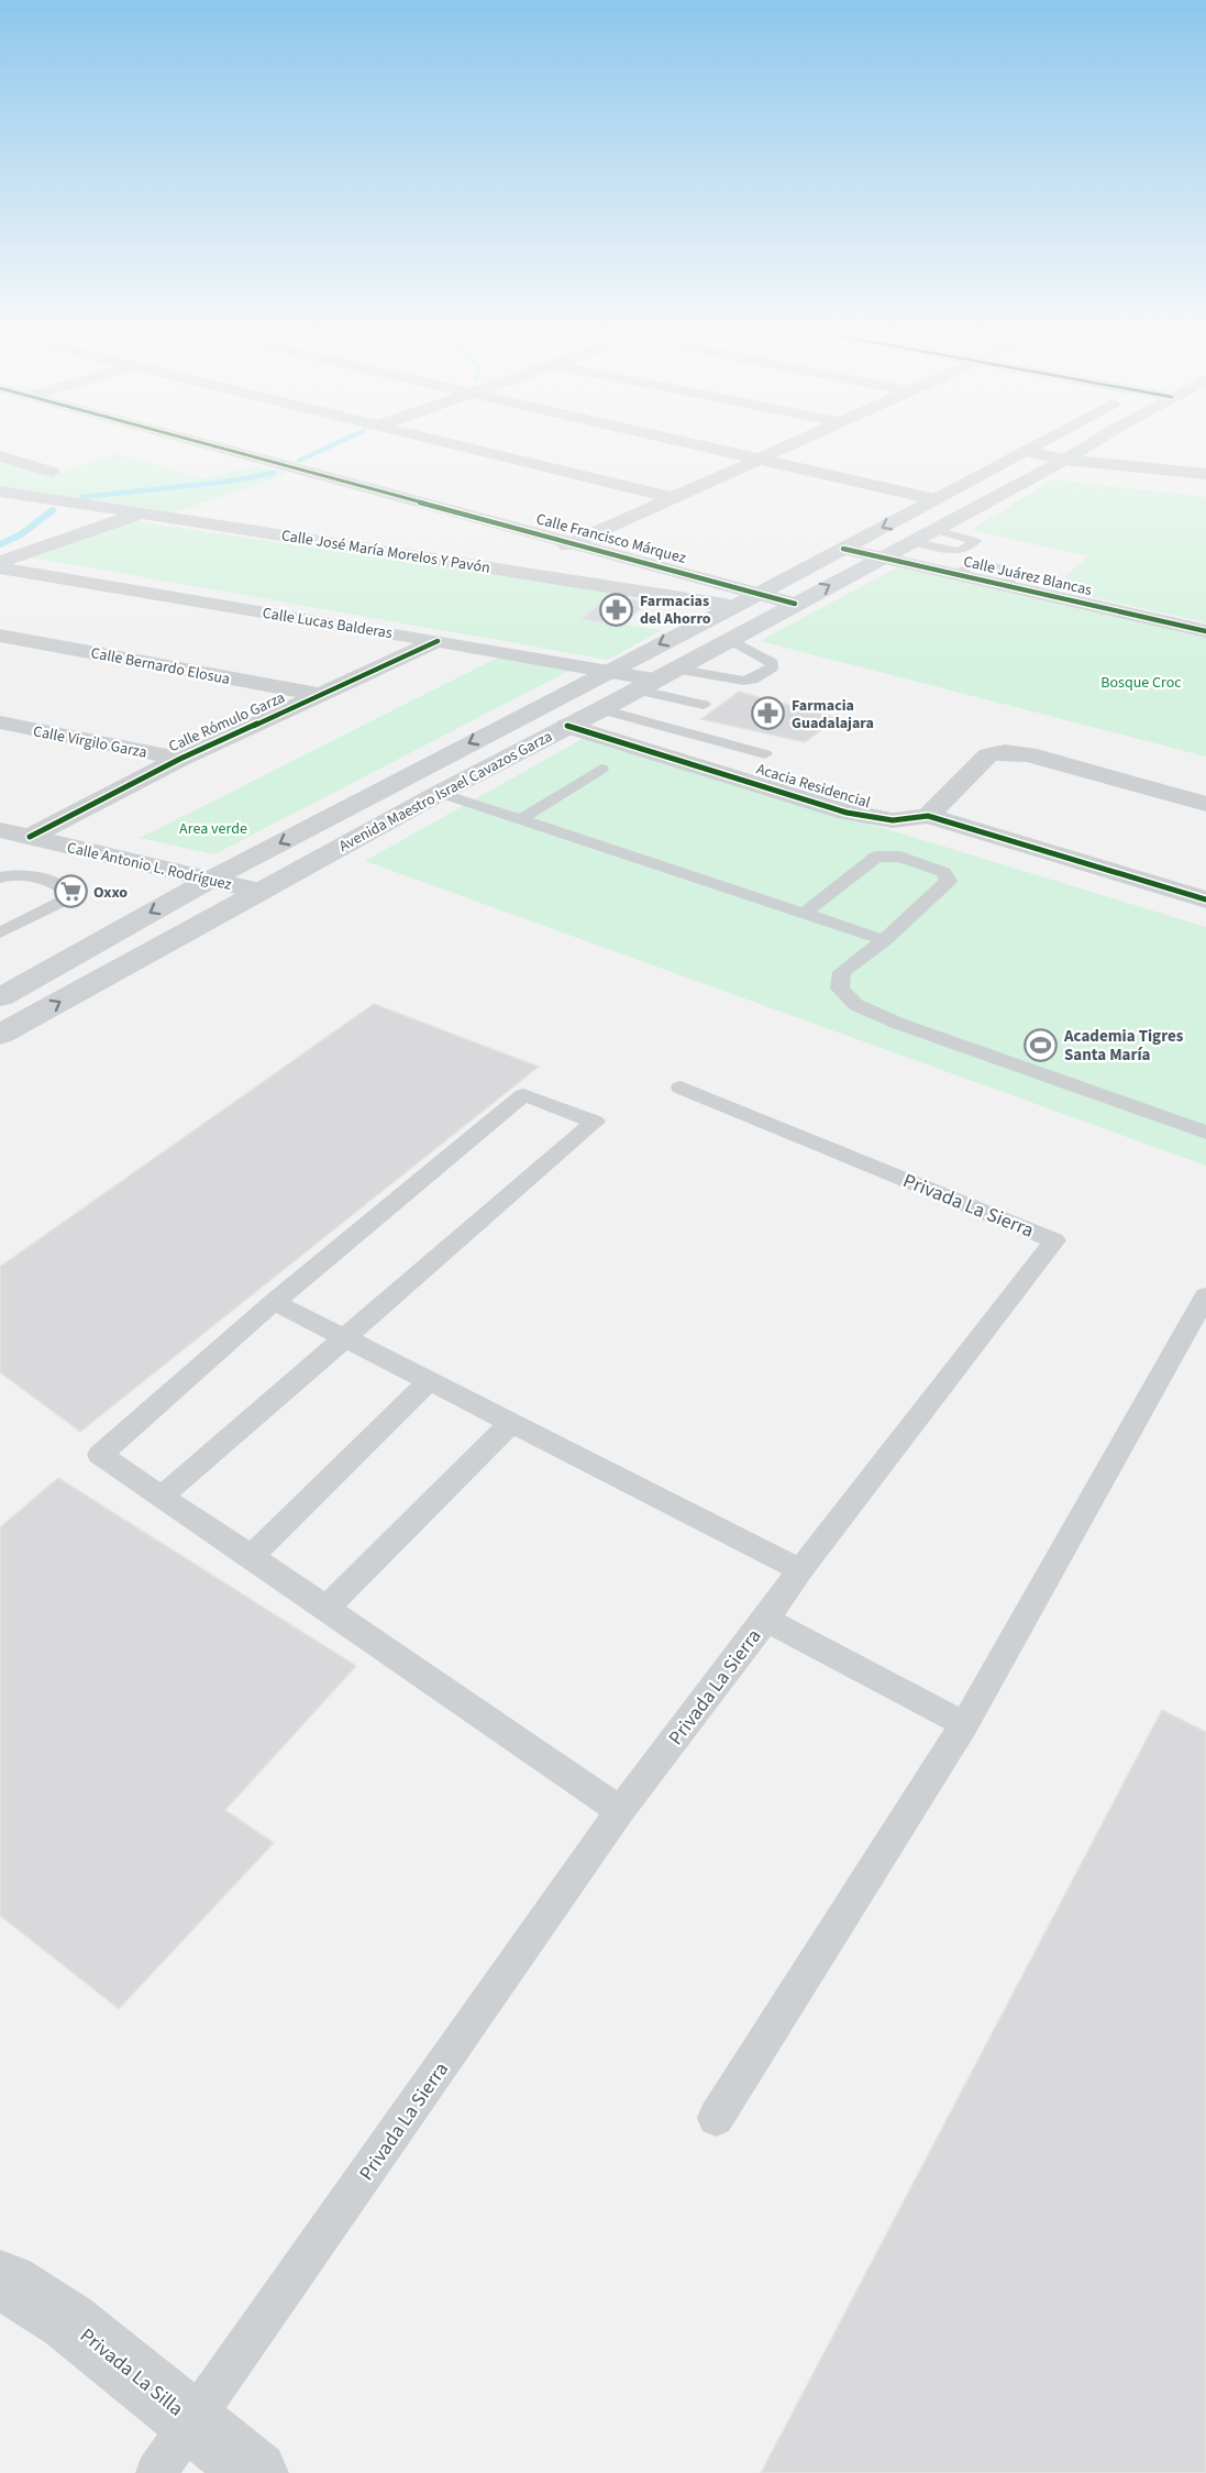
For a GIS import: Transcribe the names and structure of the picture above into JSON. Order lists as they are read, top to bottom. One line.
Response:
{"streets":{"main road":["Avenida Maestro Israel Cavazos Garza"],"street":["Calle Francisco Márquez","Calle José María Morelos Y Pavón","Calle Juárez Blancas","Calle Lucas Balderas","Calle Bernardo Elosua","Calle Rómulo Garza","Calle Virgilo Garza","Acacia Residencial","Calle Antonio L. Rodríguez","Privada La Silla"],"lane":["Privada La Sierra"]},"crossings":[["Calle Francisco Márquez","Avenida Maestro Israel Cavazos Garza"],["Calle José María Morelos Y Pavón","Avenida Maestro Israel Cavazos Garza"],["Calle Juárez Blancas","Avenida Maestro Israel Cavazos Garza"],["Calle Lucas Balderas","Calle Rómulo Garza"],["Calle Lucas Balderas","Avenida Maestro Israel Cavazos Garza"],["Calle Bernardo Elosua","Calle Rómulo Garza"],["Calle Rómulo Garza","Calle Virgilo Garza"],["Calle Rómulo Garza","Calle Antonio L. Rodríguez"],["Acacia Residencial","Avenida Maestro Israel Cavazos Garza"],["Avenida Maestro Israel Cavazos Garza","Calle Antonio L. Rodríguez"],["Privada La Sierra","Privada La Silla"]],"parks":["Bosque Croc","Area verde"],"places":{"pharmacy":["Farmacias del Ahorro","Farmacia Guadalajara"],"supermarket":["Oxxo"],"sports":["Academia Tigres Santa María"]}}
